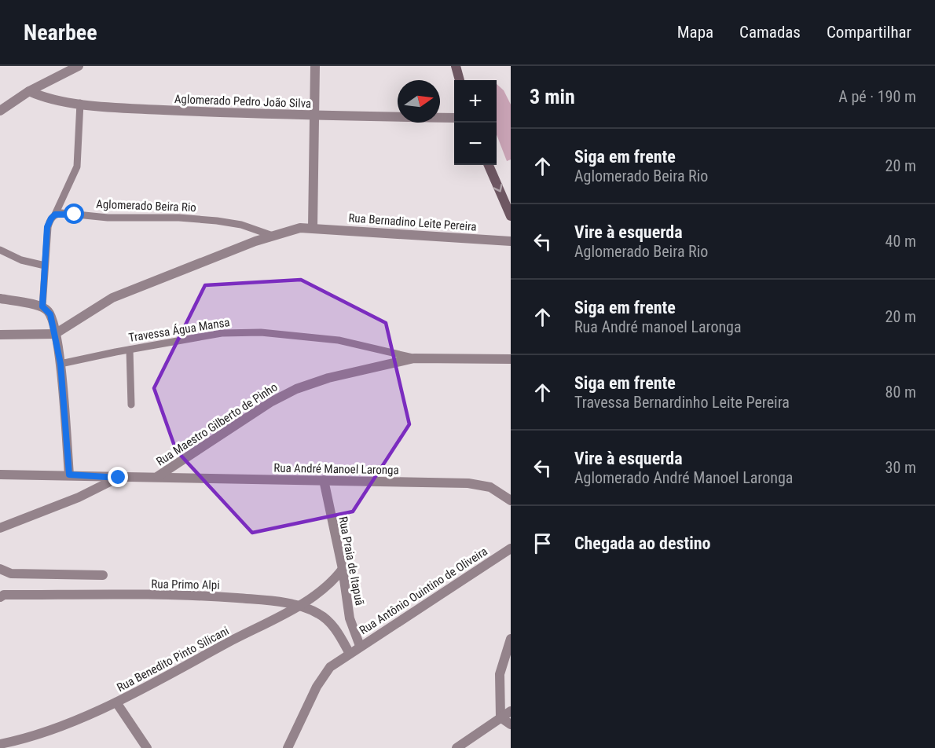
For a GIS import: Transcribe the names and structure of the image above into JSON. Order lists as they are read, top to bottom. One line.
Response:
{"streets":{"street":["Aglomerado Pedro João Silva","Rua Bernadino Leite Pereira","Rua Maestro Gilberto de Pinho","Rua André Manoel Laronga","Rua Praia de Itapuã","Rua Primo Alpi","Rua Antônio Ouintino de Oliveira","Rua Benedito Pinto Silicani"],"lane":["Aglomerado Beira Rio","Travessa Água Mansa"]},"crossings":[["Travessa Água Mansa","Rua Maestro Gilberto de Pinho"],["Rua Maestro Gilberto de Pinho","Rua André Manoel Laronga"],["Rua André Manoel Laronga","Rua Praia de Itapuã"],["Rua Praia de Itapuã","Rua Antônio Ouintino de Oliveira"],["Rua Praia de Itapuã","Rua Benedito Pinto Silicani"],["Rua Primo Alpi","Rua Antônio Ouintino de Oliveira"],["Rua Primo Alpi","Rua Benedito Pinto Silicani"]],"north":"right","page":{"header":"Nearbee","nav":["Mapa","Camadas","Compartilhar"],"heading":["3 min","A pé · 190 m"],"map_buttons":["+","−"],"list":[["Siga em frente","Aglomerado Beira Rio","20 m"],["Vire à esquerda","Aglomerado Beira Rio","40 m"],["Siga em frente","Rua André manoel Laronga","20 m"],["Siga em frente","Travessa Bernardinho Leite Pereira","80 m"],["Vire à esquerda","Aglomerado André Manoel Laronga","30 m"],"Chegada ao destino"]}}
